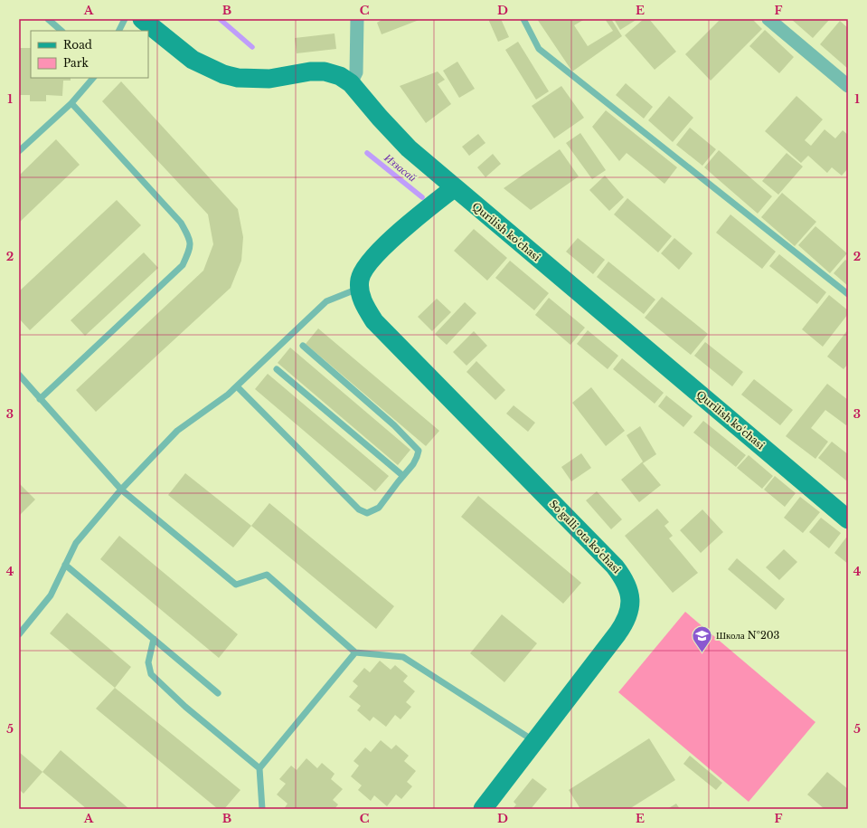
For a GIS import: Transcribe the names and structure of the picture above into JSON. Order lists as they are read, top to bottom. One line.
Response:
{"streets":{"street":["Qurilish ko'chasi","So'galli ota ko'chasi"]},"water":["Иззасай"],"places":{"school or university":["Школа №203"]},"legend":["Road","Park"],"grid":{"columns":["A","B","C","D","E","F"],"rows":["1","2","3","4","5"]}}
